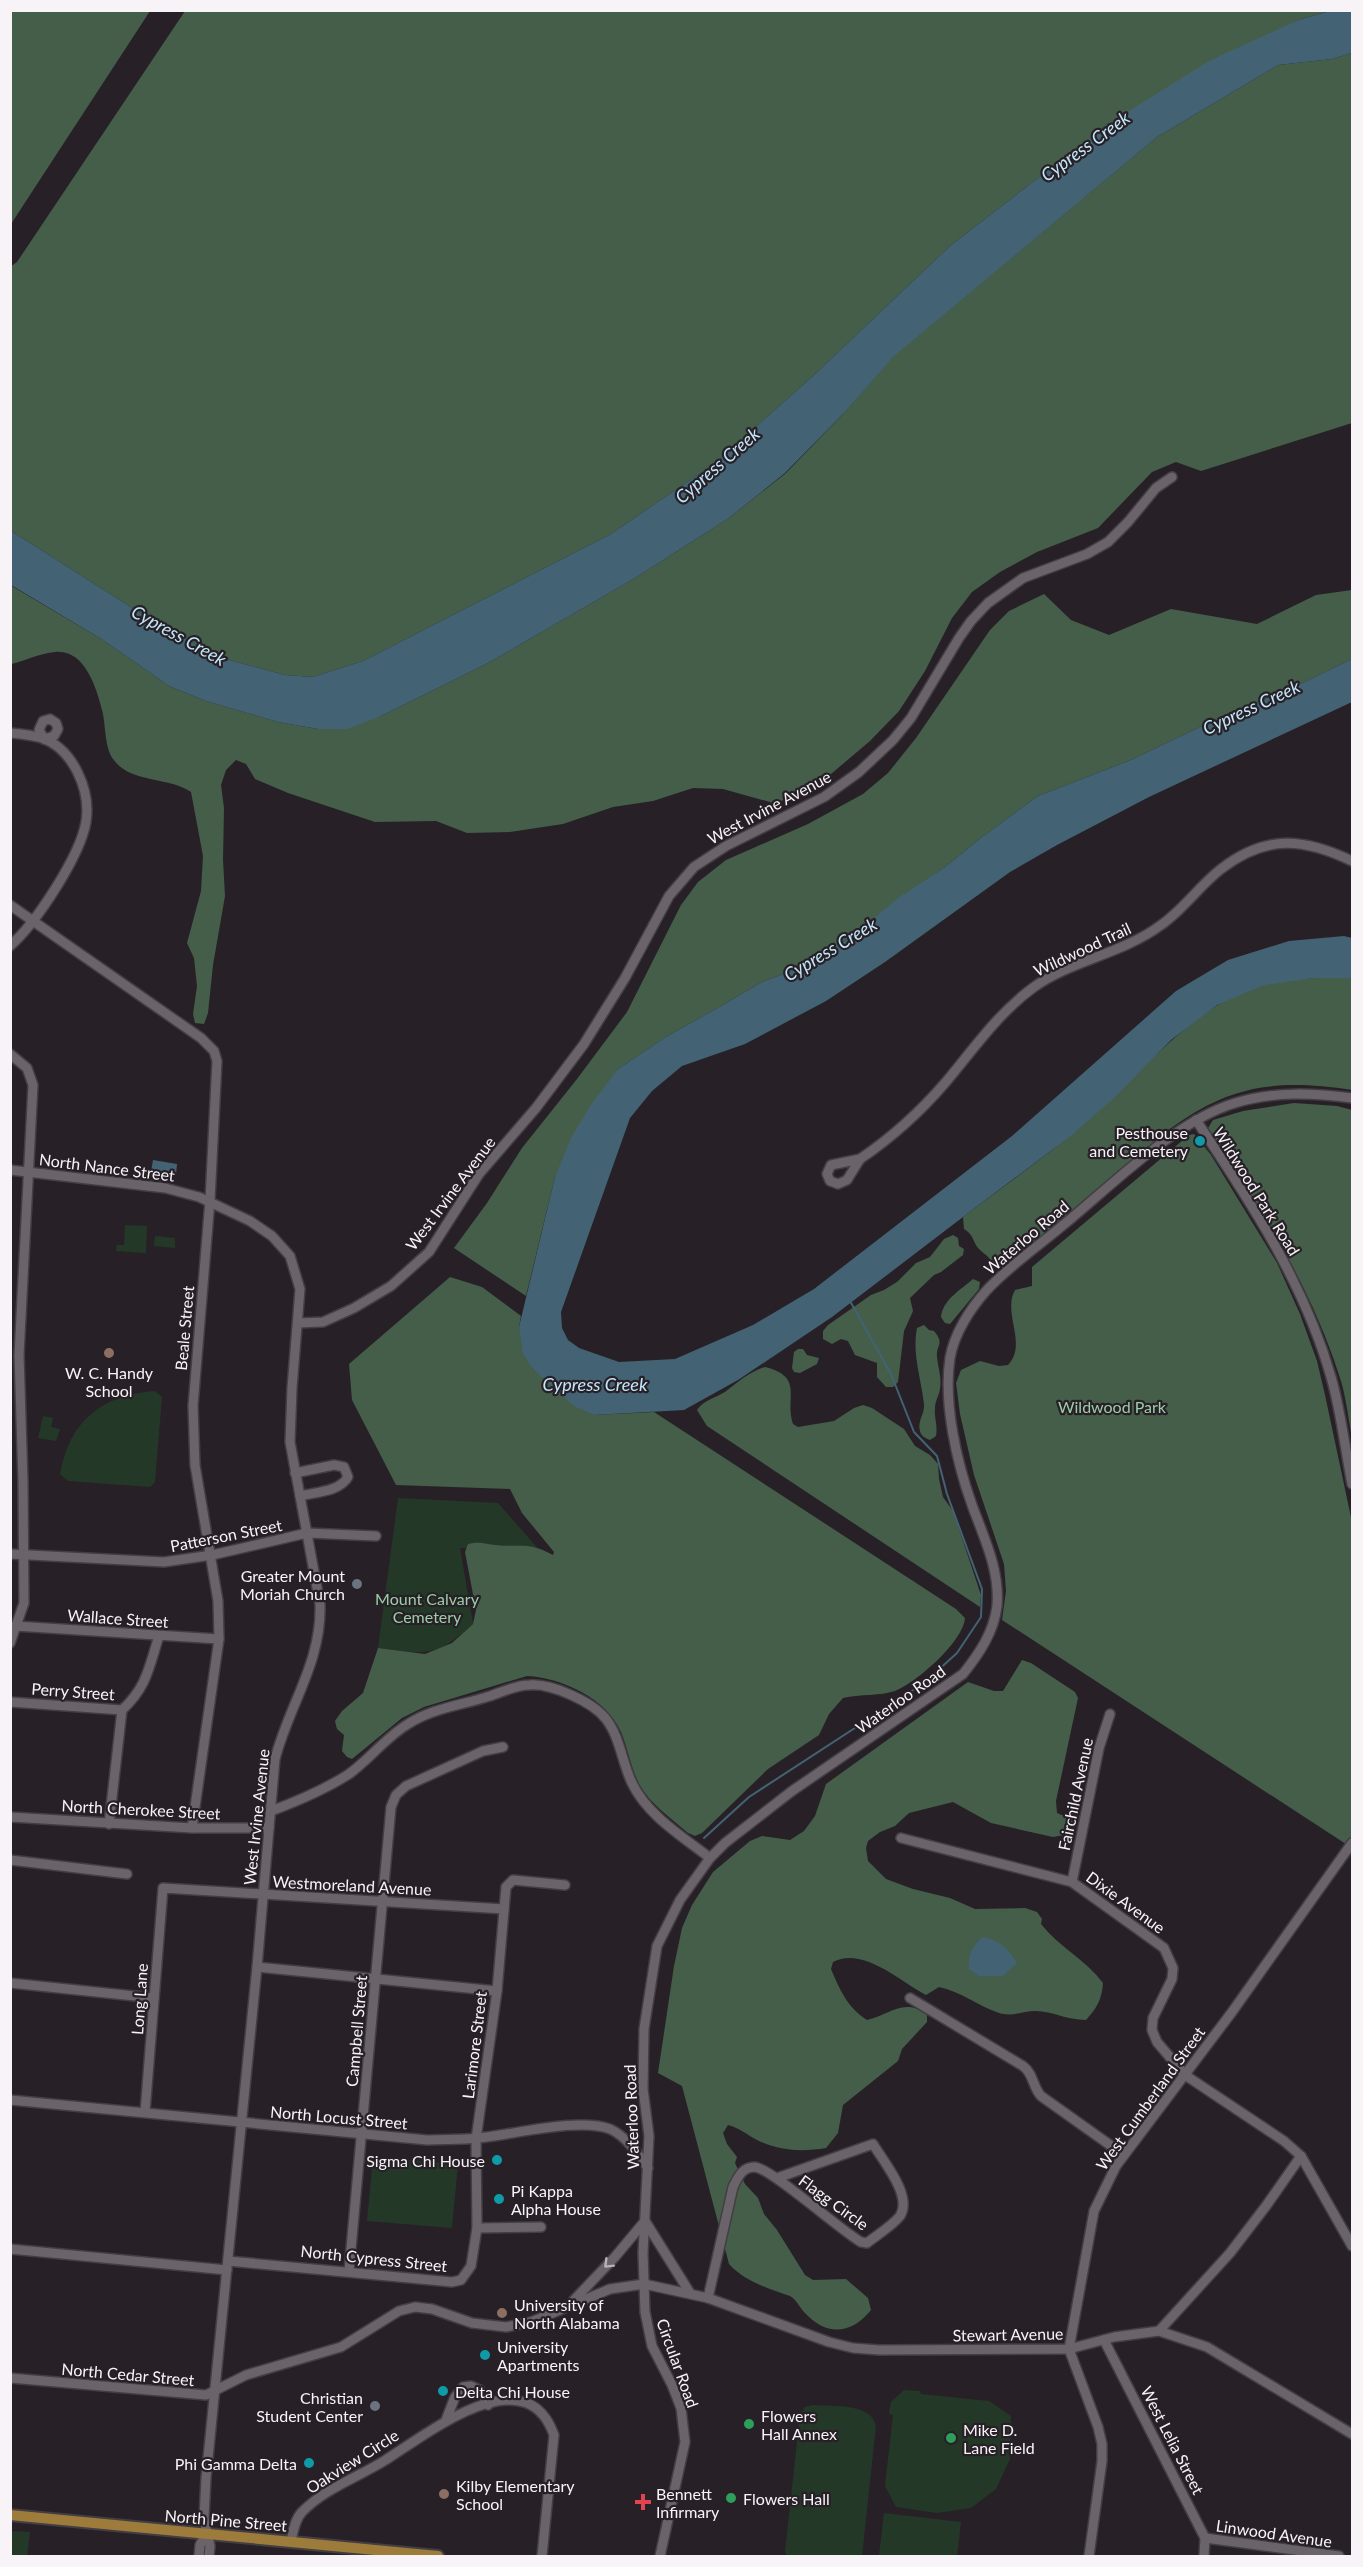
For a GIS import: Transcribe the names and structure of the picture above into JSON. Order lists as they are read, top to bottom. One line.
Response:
{"streets":{"main road":["North Pine Street"],"street":["West Irvine Avenue","Wildwood Trail","North Nance Street","Wildwood Park Road","Waterloo Road","Beale Street","Patterson Street","Wallace Street","Perry Street","Fairchild Avenue","North Cherokee Street","Westmoreland Avenue","Dixie Avenue","Long Lane","Campbell Street","Larimore Street","West Cumberland Street","North Locust Street","Flagg Circle","North Cypress Street","Stewart Avenue","Circular Road","North Cedar Street","West Lelia Street","Oakview Circle","Linwood Avenue"]},"crossings":[["West Irvine Avenue","North Nance Street"],["West Irvine Avenue","Patterson Street"],["West Irvine Avenue","North Cherokee Street"],["West Irvine Avenue","Westmoreland Avenue"],["West Irvine Avenue","North Locust Street"],["West Irvine Avenue","North Cypress Street"],["West Irvine Avenue","North Cedar Street"],["West Irvine Avenue","North Pine Street"],["North Nance Street","Beale Street"],["Wildwood Park Road","Waterloo Road"],["Waterloo Road","North Locust Street"],["Waterloo Road","Stewart Avenue"],["Waterloo Road","Circular Road"],["Waterloo Road","North Cedar Street"],["Beale Street","Patterson Street"],["Beale Street","Wallace Street"],["Beale Street","North Cherokee Street"],["Wallace Street","Perry Street"],["Fairchild Avenue","Dixie Avenue"],["Westmoreland Avenue","Long Lane"],["Westmoreland Avenue","Campbell Street"],["Westmoreland Avenue","Larimore Street"],["Dixie Avenue","West Cumberland Street"],["Long Lane","North Locust Street"],["Campbell Street","North Locust Street"],["Campbell Street","North Cypress Street"],["Larimore Street","North Locust Street"],["Larimore Street","North Cypress Street"],["West Cumberland Street","Stewart Avenue"],["Flagg Circle","Stewart Avenue"],["Stewart Avenue","Circular Road"],["Stewart Avenue","North Cedar Street"],["Stewart Avenue","West Lelia Street"],["Circular Road","North Cedar Street"],["West Lelia Street","Linwood Avenue"],["Oakview Circle","North Pine Street"]],"water":["Cypress Creek"],"parks":["Wildwood Park","Mount Calvary Cemetery"],"places":{"other":["Pesthouse and Cemetery","W. C. Handy School","Greater Mount Moriah Church","Sigma Chi House","Pi Kappa Alpha House","University of North Alabama","University Apartments","Delta Chi House","Christian Student Center","Flowers Hall Annex","Mike D. Lane Field","Phi Gamma Delta","Kilby Elementary School","Flowers Hall"],"health":["Bennett Infirmary"]}}
